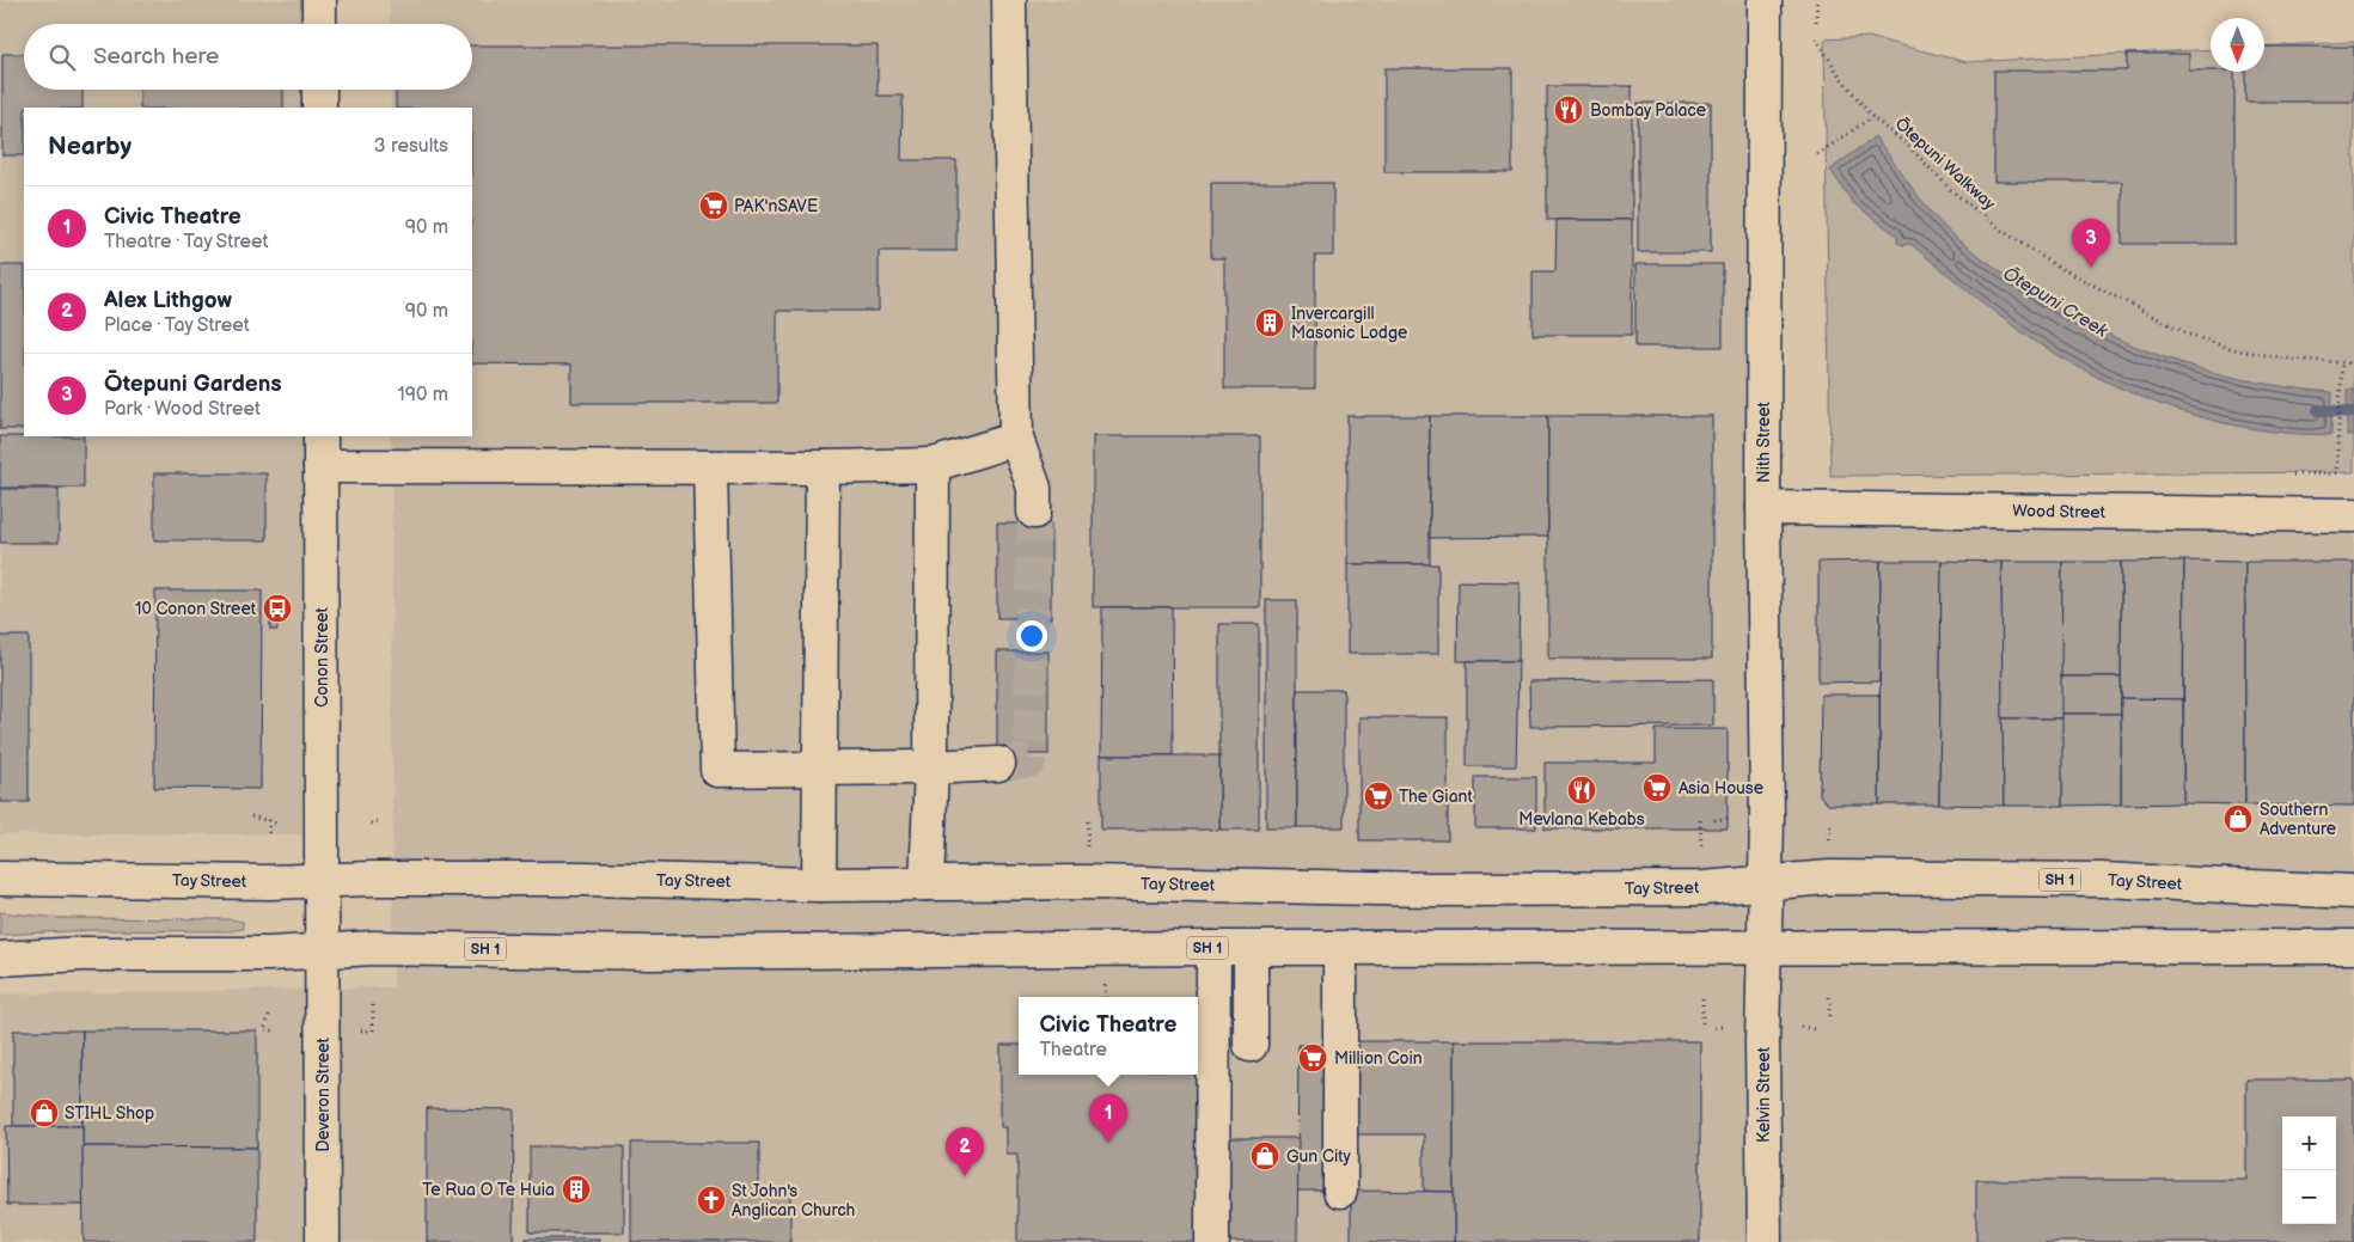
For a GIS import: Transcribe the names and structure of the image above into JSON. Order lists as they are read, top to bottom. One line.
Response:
{"streets":{"main road":["Nith Street","Wood Street","Conon Street","SH 1","Tay Street","Deveron Street","Kelvin Street"],"path":["Ōtepuni Walkway"]},"crossings":[["Nith Street","Wood Street"],["Nith Street","Tay Street"],["Nith Street","Kelvin Street"],["Conon Street","SH 1"],["Conon Street","Tay Street"],["Conon Street","Deveron Street"],["SH 1","Deveron Street"],["SH 1","Kelvin Street"],["Tay Street","Kelvin Street"]],"water":["Ōtepuni Creek"],"places":{"restaurant":["Bombay Palace","Mevlana Kebabs"],"supermarket":["PAK'nSAVE","Asia House","The Giant","Million Coin"],"building":["Invercargill Masonic Lodge","Te Rua O Te Huia"],"bus stop":["10 Conon Street"],"shop":["Southern Adventure","STIHL Shop","Gun City"],"church":["St John's Anglican Church"]},"north":"bottom","page":{"search":"Search here","heading":["Nearby","3 results"],"list":[{"mark":"1","name":"Civic Theatre","note":"Theatre · Tay Street","value":"90 m"},{"mark":"2","name":"Alex Lithgow","note":"Place · Tay Street","value":"90 m"},{"mark":"3","name":"Ōtepuni Gardens","note":"Park · Wood Street","value":"190 m"}],"pins":["3","1","2"],"popup":["Civic Theatre","Theatre"],"map_buttons":["+","−"]}}
